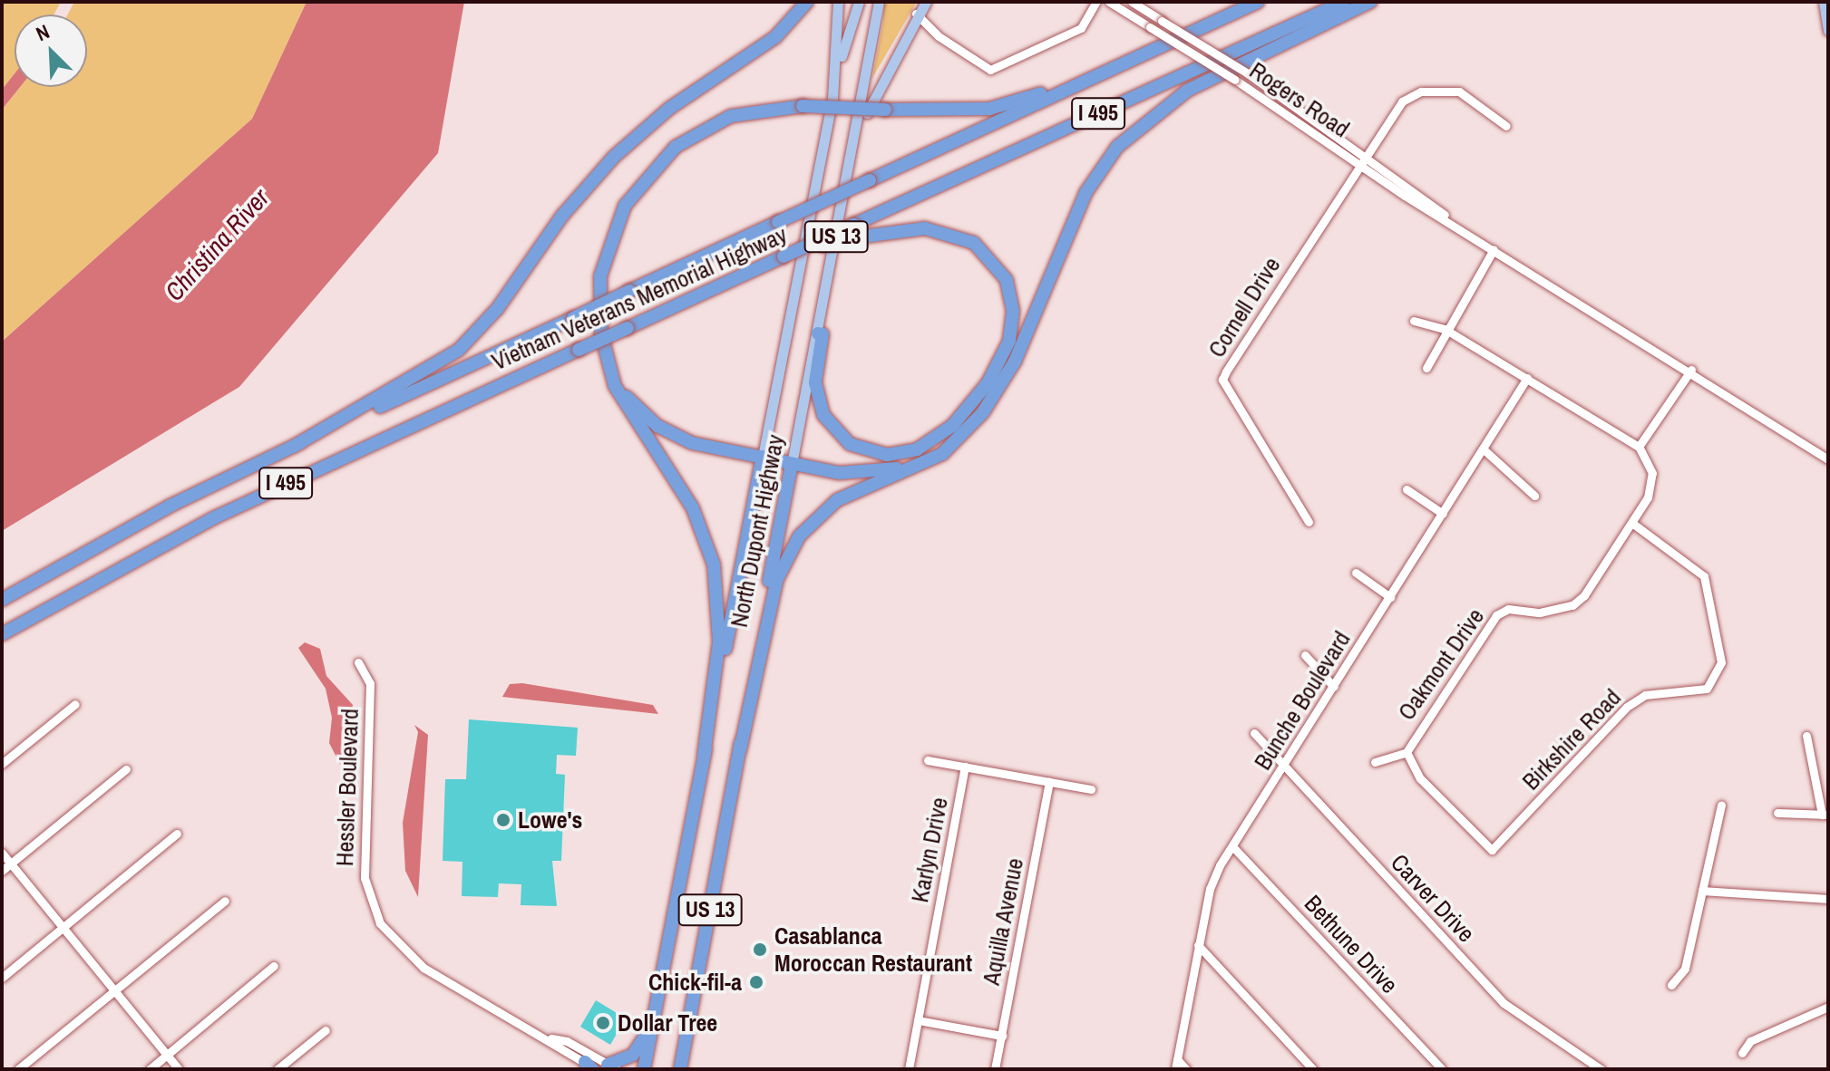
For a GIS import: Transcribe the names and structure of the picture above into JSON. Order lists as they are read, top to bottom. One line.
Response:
{"streets":{"highway":["I 495","US 13","Vietnam Veterans Memorial Highway","North Dupont Highway"],"street":["Rogers Road","Cornell Drive","Oakmont Drive","Bunche Boulevard","Birkshire Road","Hessler Boulevard","Karlyn Drive","Carver Drive","Aquilla Avenue","Bethune Drive"]},"crossings":[["Rogers Road","Cornell Drive"],["US 13","North Dupont Highway"],["Oakmont Drive","Birkshire Road"],["Bunche Boulevard","Carver Drive"],["Bunche Boulevard","Bethune Drive"]],"water":["Christina River"],"places":["Lowe's","Casablanca Moroccan Restaurant","Chick-fil-a","Dollar Tree"],"north":"top left"}
